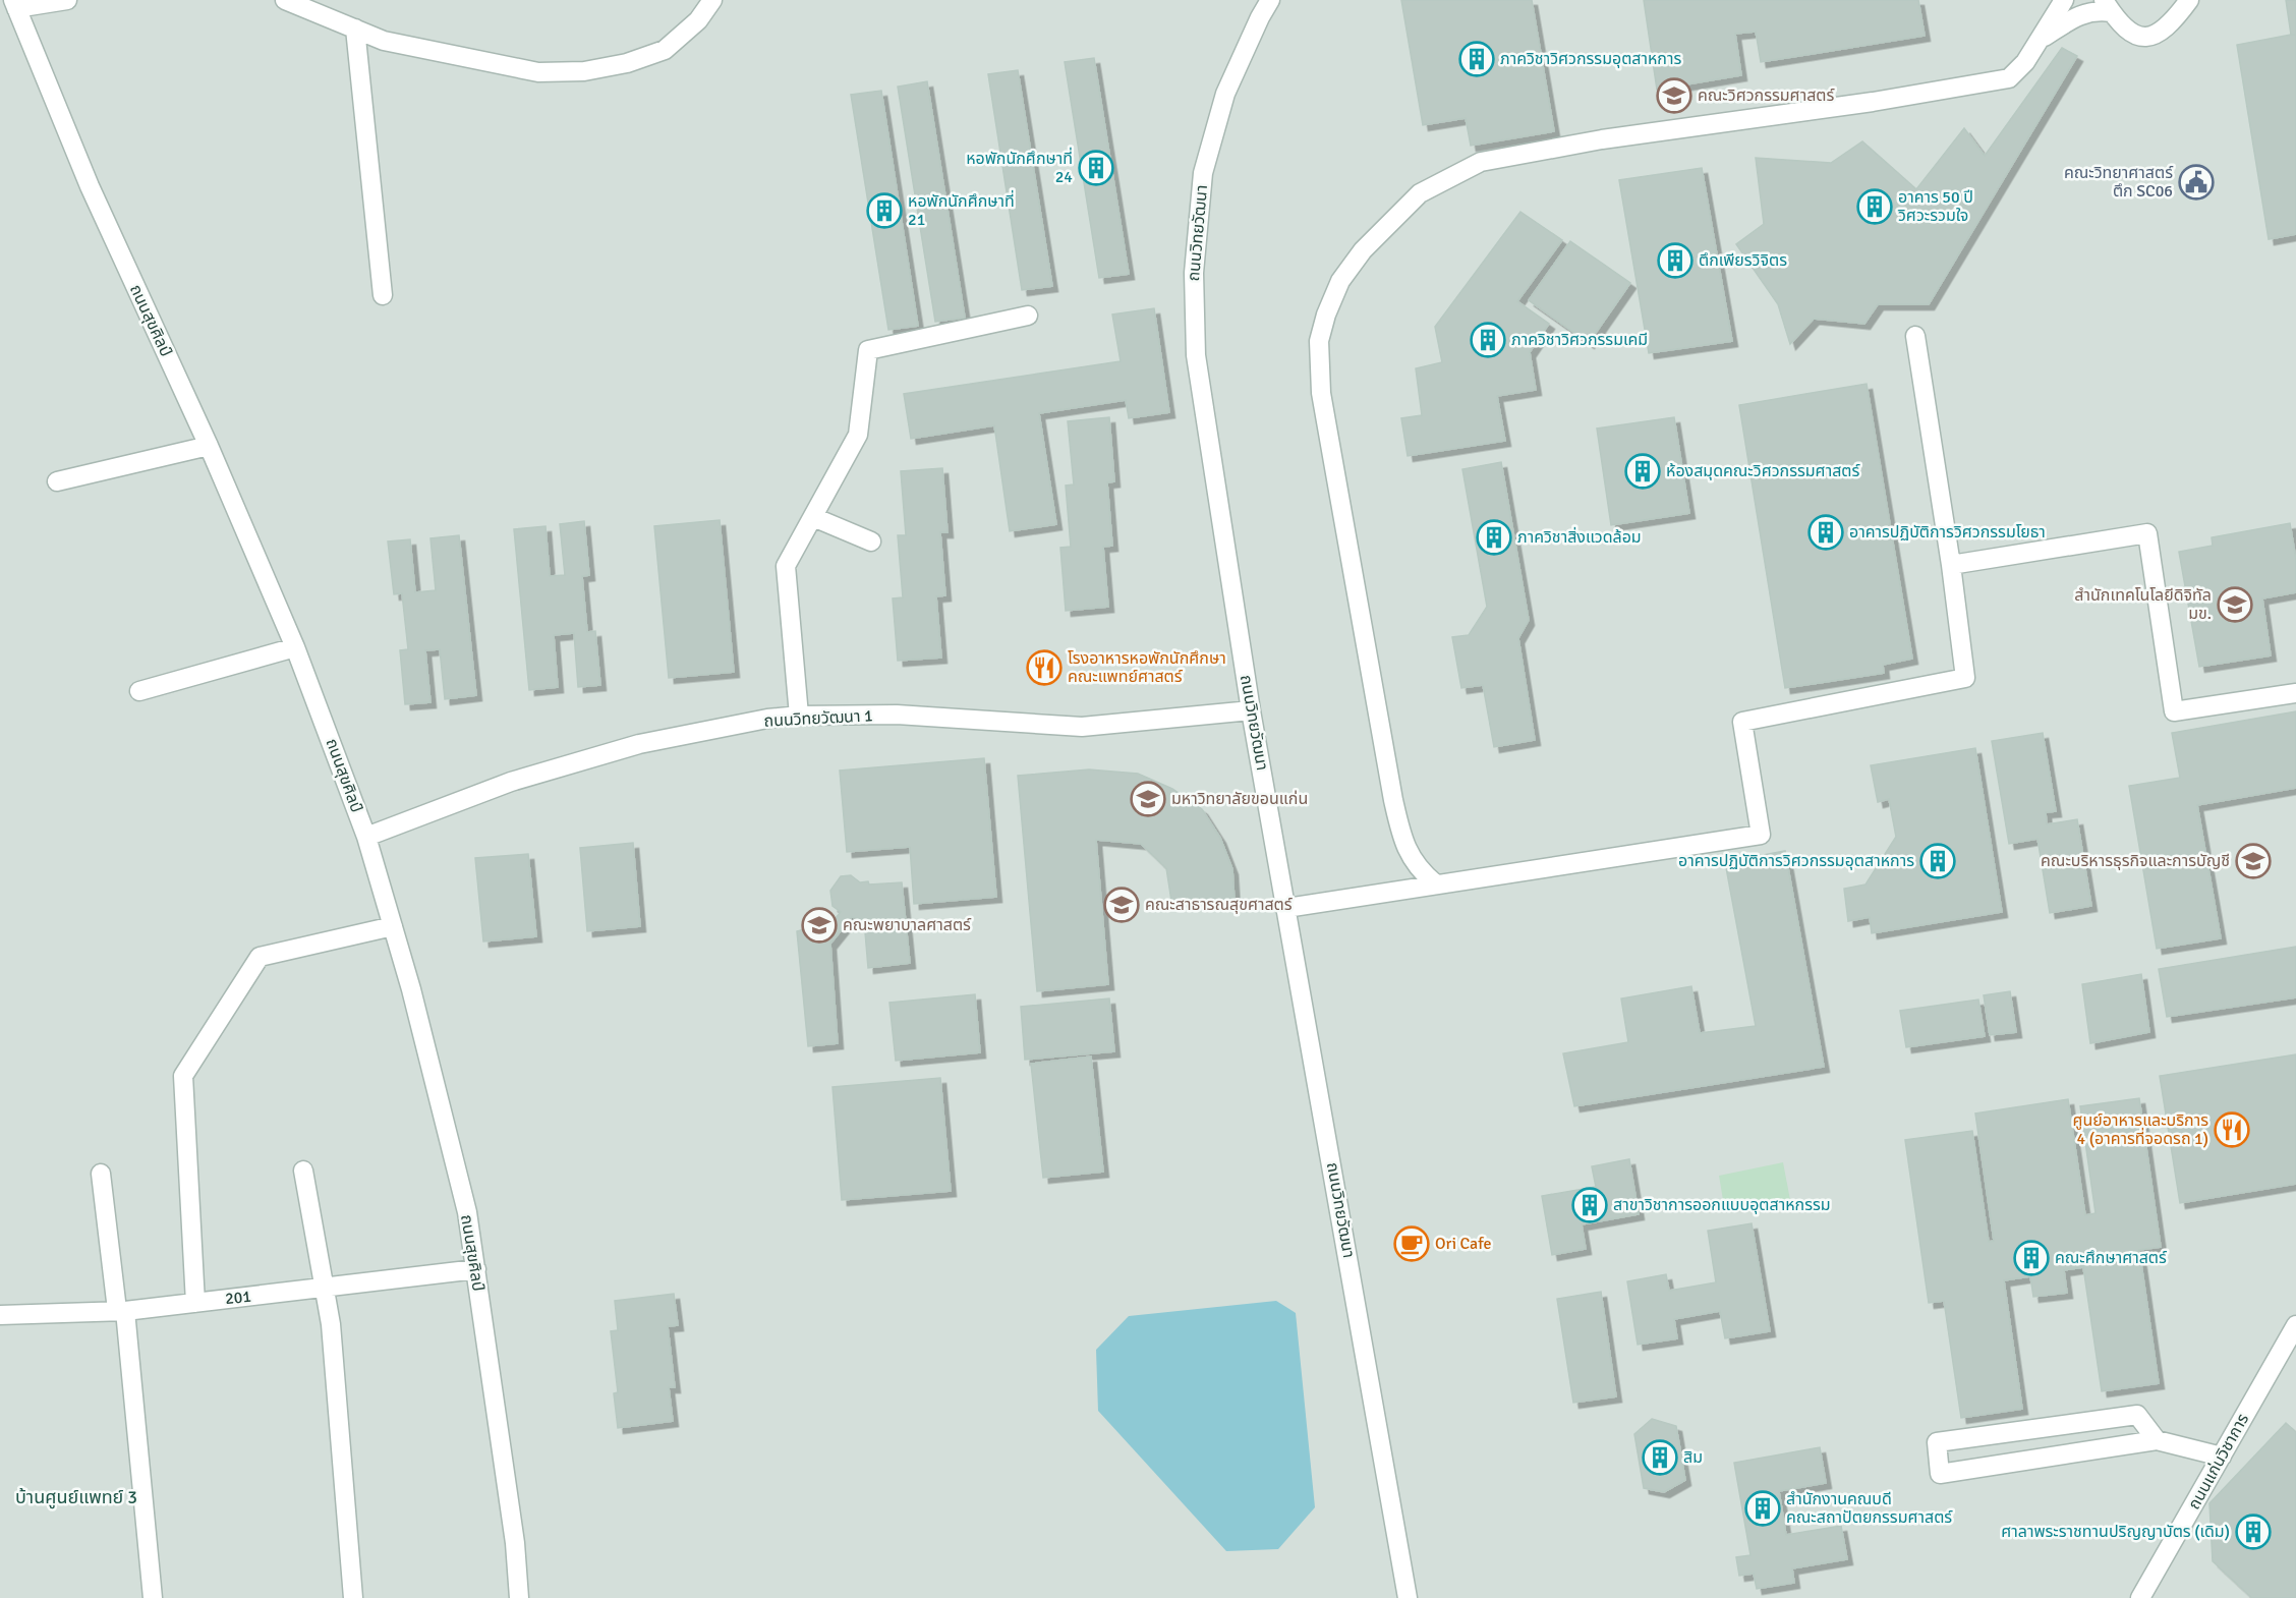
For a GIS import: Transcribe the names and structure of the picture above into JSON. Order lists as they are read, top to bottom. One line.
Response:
{"streets":{"street":["ถนนวิทยวัฒนา","ถนนสุขศิลป์","ถนนวิทยวัฒนา 1","201","ถนนแก่นวิชาการ"]},"crossings":[["ถนนวิทยวัฒนา","ถนนวิทยวัฒนา 1"],["ถนนสุขศิลป์","ถนนวิทยวัฒนา 1"],["ถนนสุขศิลป์","201"]],"districts":["บ้านศูนย์แพทย์ 3"],"places":{"building":["ภาควิชาวิศวกรรมอุตสาหการ","หอพักนักศึกษาที่ 24","อาคาร 50 ปี วิศวะรวมใจ","หอพักนักศึกษาที่ 21","ตึกเพียรวิจิตร","ภาควิชาวิศวกรรมเคมี","ห้องสมุดคณะวิศวกรรมศาสตร์","อาคารปฏิบัติการวิศวกรรมโยธา","ภาควิชาสิ่งแวดล้อม","อาคารปฏิบัติการวิศวกรรมอุตสาหการ","สาขาวิชาการออกแบบอุตสาหกรรม","คณะศึกษาศาสตร์","สิม","สำนักงานคณบดี คณะสถาปัตยกรรมศาสตร์","ศาลาพระราชทานปริญญาบัตร (เดิม)"],"school or university":["คณะวิศวกรรมศาสตร์","สำนักเทคโนโลยีดิจิทัล มข.","มหาวิทยาลัยขอนแก่น","คณะบริหารธุรกิจและการบัญชี","คณะสาธารณสุขศาสตร์","คณะพยาบาลศาสตร์"],"public building":["คณะวิทยาศาสตร์ ตึก SC06"],"restaurant":["โรงอาหารหอพักนักศึกษา คณะแพทย์ศาสตร์","ศูนย์อาหารและบริการ 4 (อาคารที่จอดรถ 1)"],"cafe":["Ori Cafe"]}}
